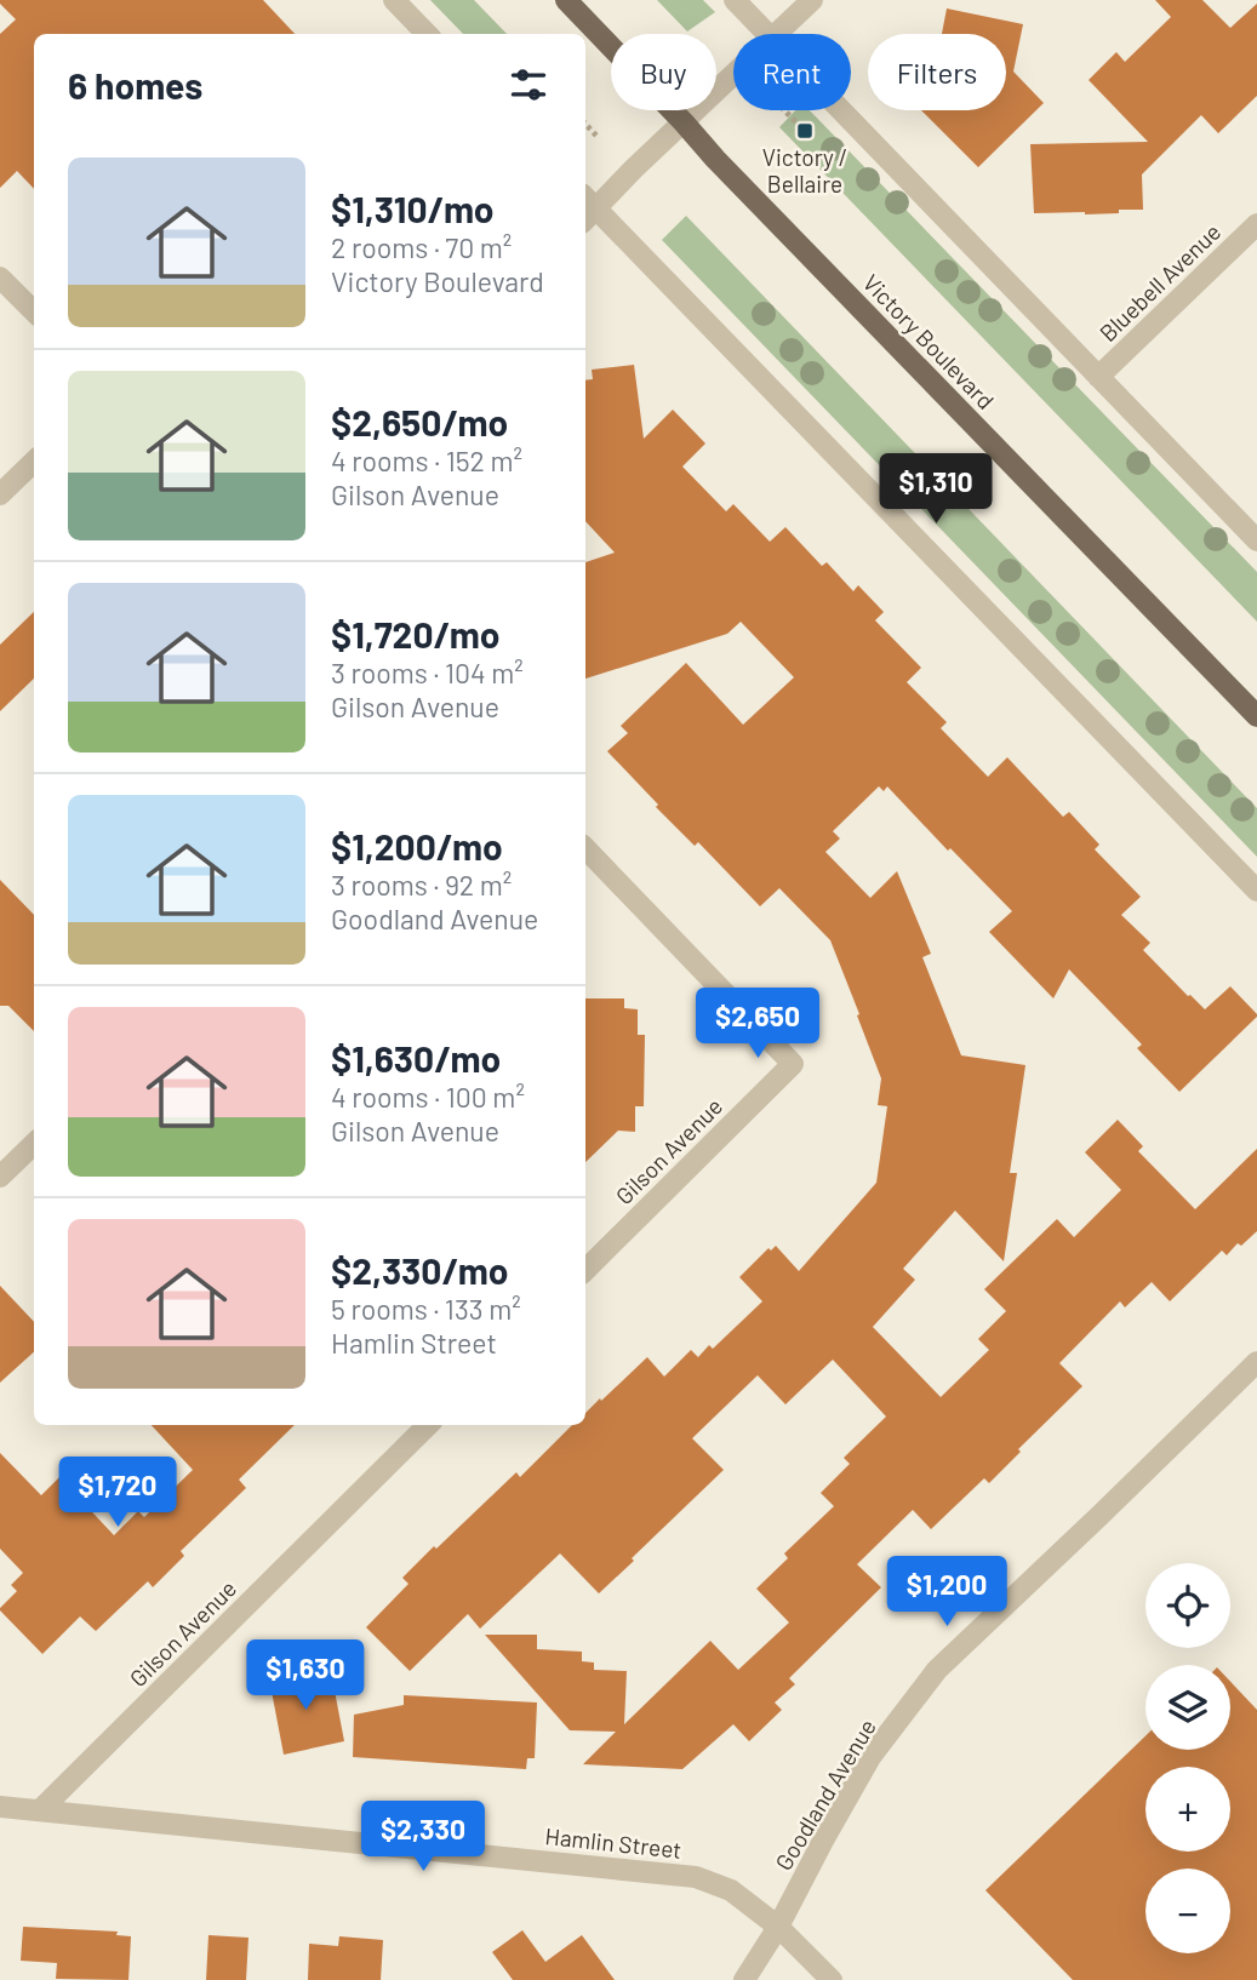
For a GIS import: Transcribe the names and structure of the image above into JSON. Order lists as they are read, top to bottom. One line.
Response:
{"streets":{"main road":["Victory Boulevard"],"street":["Bluebell Avenue","Gilson Avenue","Goodland Avenue","Hamlin Street"]},"crossings":[["Gilson Avenue","Hamlin Street"],["Goodland Avenue","Hamlin Street"]],"places":{"transit":["Victory / Bellaire"]},"page":{"chip":["Buy","Rent","Filters"],"heading":"6 homes","list":[{"name":"$1,310/mo","note":"2 rooms · 70 m² · Victory Boulevard"},{"name":"$2,650/mo","note":"4 rooms · 152 m² · Gilson Avenue"},{"name":"$1,720/mo","note":"3 rooms · 104 m² · Gilson Avenue"},{"name":"$1,200/mo","note":"3 rooms · 92 m² · Goodland Avenue"},{"name":"$1,630/mo","note":"4 rooms · 100 m² · Gilson Avenue"},{"name":"$2,330/mo","note":"5 rooms · 133 m² · Hamlin Street"}],"price":["$1,310","$2,650","$1,720","$1,200","$1,630","$2,330"],"map_buttons":["+","−"]}}
